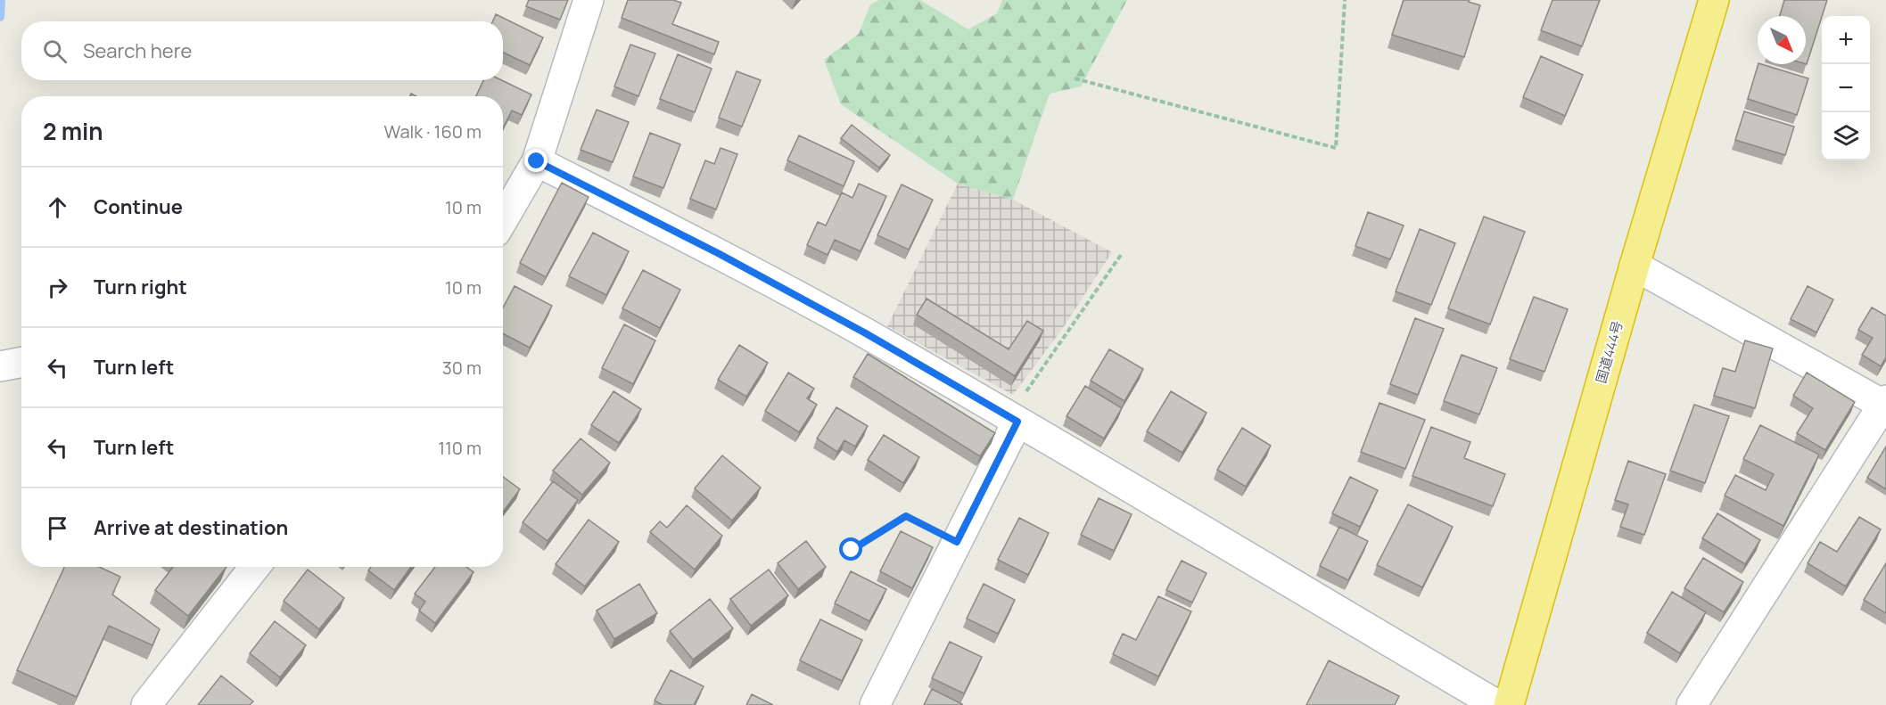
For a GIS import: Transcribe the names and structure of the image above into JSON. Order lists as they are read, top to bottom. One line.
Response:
{"streets":{"highway":["国道444号"]},"north":"bottom right","page":{"map_buttons":["+","−"],"search":"Search here","heading":["2 min","Walk · 160 m"],"list":[["Continue","10 m"],["Turn right","10 m"],["Turn left","30 m"],["Turn left","110 m"],"Arrive at destination"]}}
